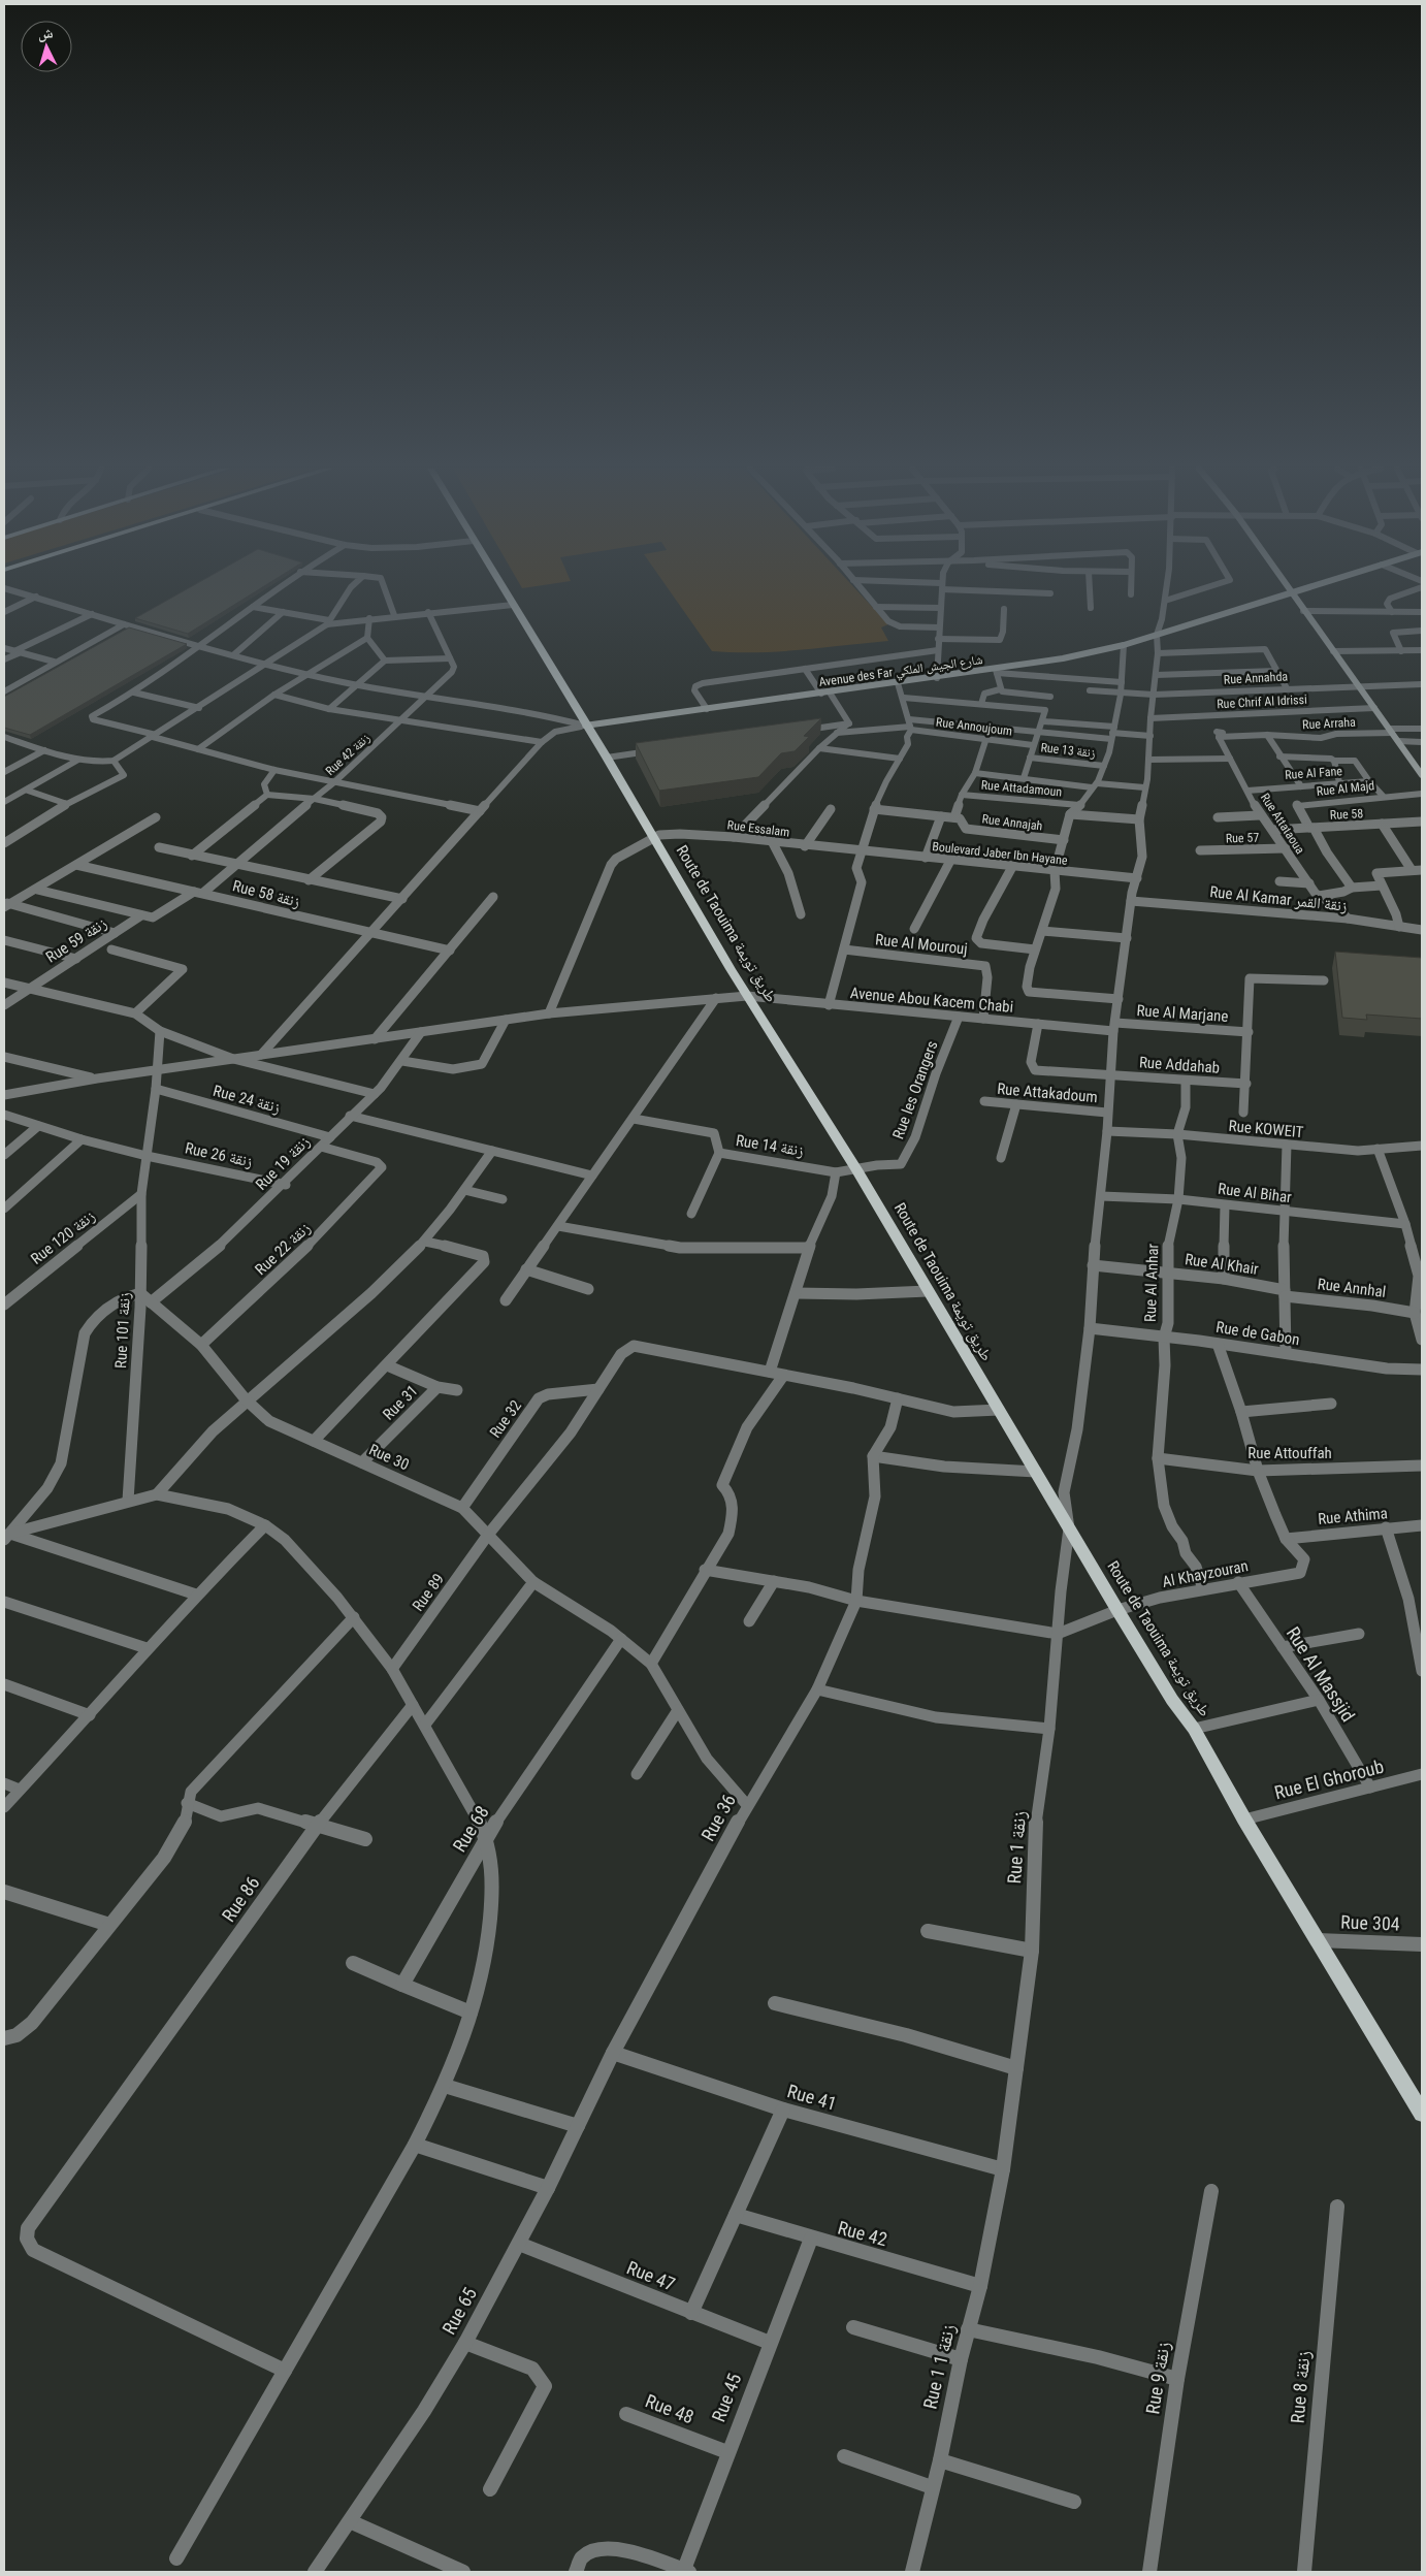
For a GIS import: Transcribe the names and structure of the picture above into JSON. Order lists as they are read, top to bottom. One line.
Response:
{"streets":{"main road":["Avenue des Far شارع الجيش الملكي","Route de Taouima طريق تويمة"],"street":["Rue Annahda","Rue Chrif Al Idrissi","Rue Arraha","Rue Annoujoum","Rue 13 زنقة","Rue 42 زنقة","Rue Al Fane","Rue Attadamoun","Rue Al Majd","Rue 58","Rue Annajah","Rue Attataoua","Rue Essalam","Rue 57","Boulevard Jaber Ibn Hayane","Rue 58 زنقة","Rue Al Kamar زنقة القمر","Rue 59 زنقة","Rue Al Mourouj","Avenue Abou Kacem Chabi","Rue Al Marjane","Rue Addahab","Rue les Orangers","Rue Attakadoum","Rue 24 زنقة","Rue KOWEIT","Rue 14 زنقة","Rue 26 زنقة","Rue 19 زنقة","Rue Al Bihar","Rue 120 زنقة","Rue 22 زنقة","Rue Al Khair","Rue Al Anhar","Rue Annhal","Rue 101 زنقة","Rue de Gabon","Rue 31","Rue 32","Rue Attouffah","Rue 30","Rue Athima","Al Khayzouran","Rue 89","Rue Al Massjid","Rue El Ghoroub","Rue 36","Rue 68","Rue 1 زنقة","Rue 86","Rue 304","Rue 41","Rue 42","Rue 47","Rue 65","Rue 1 زنقة 1","Rue 9 زنقة","Rue 8 زنقة","Rue 45","Rue 48"]},"crossings":[["Avenue des Far شارع الجيش الملكي","Route de Taouima طريق تويمة"],["Avenue des Far شارع الجيش الملكي","Rue 1 زنقة"],["Rue Annahda","Rue 1 زنقة"],["Rue Chrif Al Idrissi","Rue 1 زنقة"],["Rue Arraha","Rue Attataoua"],["Rue 42 زنقة","Rue 58 زنقة"],["Rue Al Fane","Rue Attataoua"],["Rue Al Majd","Rue 58"],["Rue 58","Rue Attataoua"],["Rue Attataoua","Rue 57"],["Rue Attataoua","Rue Al Kamar زنقة القمر"],["Rue Essalam","Boulevard Jaber Ibn Hayane"],["Rue Essalam","Route de Taouima طريق تويمة"],["Boulevard Jaber Ibn Hayane","Rue 1 زنقة"],["Rue Al Kamar زنقة القمر","Rue 1 زنقة"],["Route de Taouima طريق تويمة","Avenue Abou Kacem Chabi"],["Route de Taouima طريق تويمة","Rue 14 زنقة"],["Route de Taouima طريق تويمة","Al Khayzouran"],["Route de Taouima طريق تويمة","Rue 89"],["Route de Taouima طريق تويمة","Rue El Ghoroub"],["Route de Taouima طريق تويمة","Rue 1 زنقة"],["Route de Taouima طريق تويمة","Rue 304"],["Rue Al Mourouj","Avenue Abou Kacem Chabi"],["Avenue Abou Kacem Chabi","Rue Al Marjane"],["Avenue Abou Kacem Chabi","Rue Addahab"],["Avenue Abou Kacem Chabi","Rue les Orangers"],["Avenue Abou Kacem Chabi","Rue 19 زنقة"],["Avenue Abou Kacem Chabi","Rue 101 زنقة"],["Avenue Abou Kacem Chabi","Rue 1 زنقة"],["Rue Al Marjane","Rue 1 زنقة"],["Rue Addahab","Rue 1 زنقة"],["Rue les Orangers","Rue 14 زنقة"],["Rue Attakadoum","Rue 1 زنقة"],["Rue 24 زنقة","Rue 19 زنقة"],["Rue 24 زنقة","Rue 101 زنقة"],["Rue KOWEIT","Rue Al Anhar"],["Rue KOWEIT","Rue 1 زنقة"],["Rue 26 زنقة","Rue 19 زنقة"],["Rue 26 زنقة","Rue 101 زنقة"],["Rue 19 زنقة","Rue 22 زنقة"],["Rue 19 زنقة","Rue 30"],["Rue Al Bihar","Rue Al Anhar"],["Rue Al Bihar","Rue 1 زنقة"],["Rue 120 زنقة","Rue 101 زنقة"],["Rue 22 زنقة","Rue 30"],["Rue Al Khair","Rue Al Anhar"],["Rue Al Khair","Rue Annhal"],["Rue Al Khair","Rue 1 زنقة"],["Rue Al Anhar","Rue de Gabon"],["Rue Al Anhar","Rue Attouffah"],["Rue Al Anhar","Al Khayzouran"],["Rue 101 زنقة","Rue 30"],["Rue de Gabon","Rue 1 زنقة"],["Rue 31","Rue 30"],["Rue 32","Rue 30"],["Rue 32","Rue 89"],["Rue 30","Rue 89"],["Rue 30","Rue 68"],["Rue Athima","Al Khayzouran"],["Al Khayzouran","Rue Al Massjid"],["Al Khayzouran","Rue 1 زنقة"],["Rue Al Massjid","Rue El Ghoroub"],["Rue 36","Rue 41"],["Rue 36","Rue 65"],["Rue 1 زنقة","Rue 41"],["Rue 1 زنقة","Rue 1 زنقة 1"],["Rue 41","Rue 65"],["Rue 41","Rue 1 زنقة 1"],["Rue 42","Rue 1 زنقة 1"],["Rue 42","Rue 45"],["Rue 47","Rue 65"],["Rue 47","Rue 45"],["Rue 45","Rue 48"]],"north":"top"}
